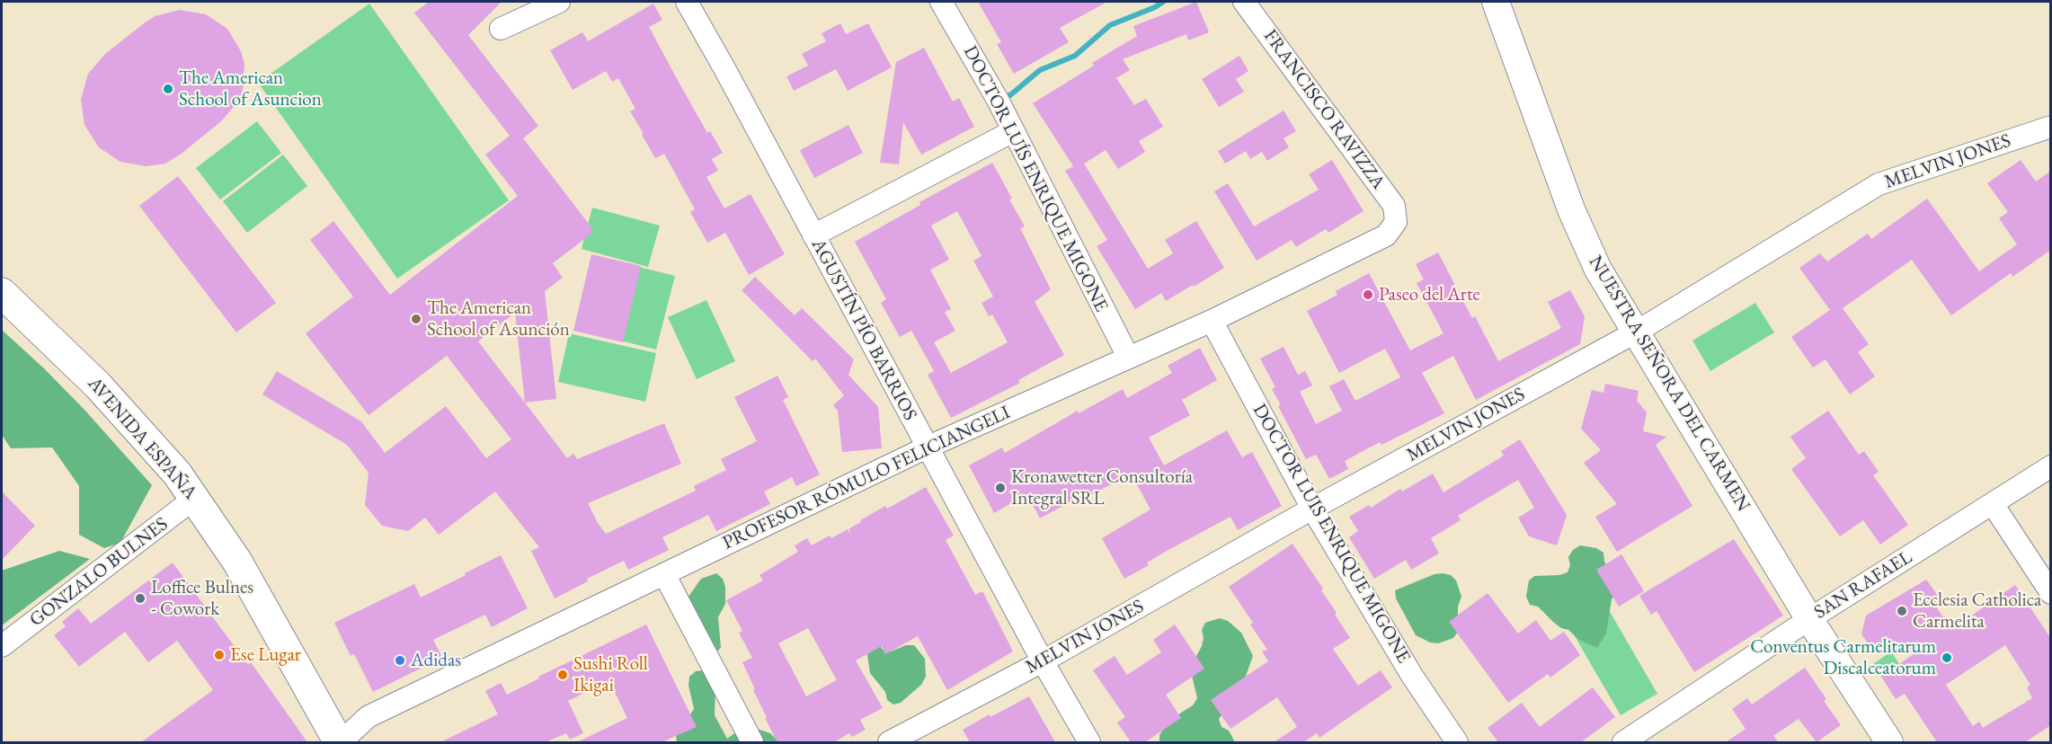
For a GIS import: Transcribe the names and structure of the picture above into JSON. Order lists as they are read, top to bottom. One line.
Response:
{"streets":{"main road":["AVENIDA ESPAÑA"],"street":["FRANCISCO RAVIZZA","MELVIN JONES","DOCTOR LUÍS ENRIQUE MIGONE","AGUSTÍN PÍO BARRIOS","NUESTRA SEÑORA DEL CARMEN","PROFESOR RÓMULO FELICIANGELI","DOCTOR LUIS ENRIQUE MIGONE","GONZALO BULNES","SAN RAFAEL"]},"crossings":[["FRANCISCO RAVIZZA","PROFESOR RÓMULO FELICIANGELI"],["MELVIN JONES","AGUSTÍN PÍO BARRIOS"],["MELVIN JONES","NUESTRA SEÑORA DEL CARMEN"],["MELVIN JONES","DOCTOR LUIS ENRIQUE MIGONE"],["DOCTOR LUÍS ENRIQUE MIGONE","PROFESOR RÓMULO FELICIANGELI"],["AGUSTÍN PÍO BARRIOS","PROFESOR RÓMULO FELICIANGELI"],["NUESTRA SEÑORA DEL CARMEN","SAN RAFAEL"],["AVENIDA ESPAÑA","PROFESOR RÓMULO FELICIANGELI"],["AVENIDA ESPAÑA","GONZALO BULNES"],["PROFESOR RÓMULO FELICIANGELI","DOCTOR LUIS ENRIQUE MIGONE"]],"places":["The American School of Asuncion","Paseo del Arte","The American School of Asunción","Kronawetter Consultoría Integral SRL","Loffice Bulnes - Cowork","Ecclesia Catholica Carmelita","Ese Lugar","Conventus Carmelitarum Discalceatorum","Adidas","Sushi Roll Ikigai"]}
